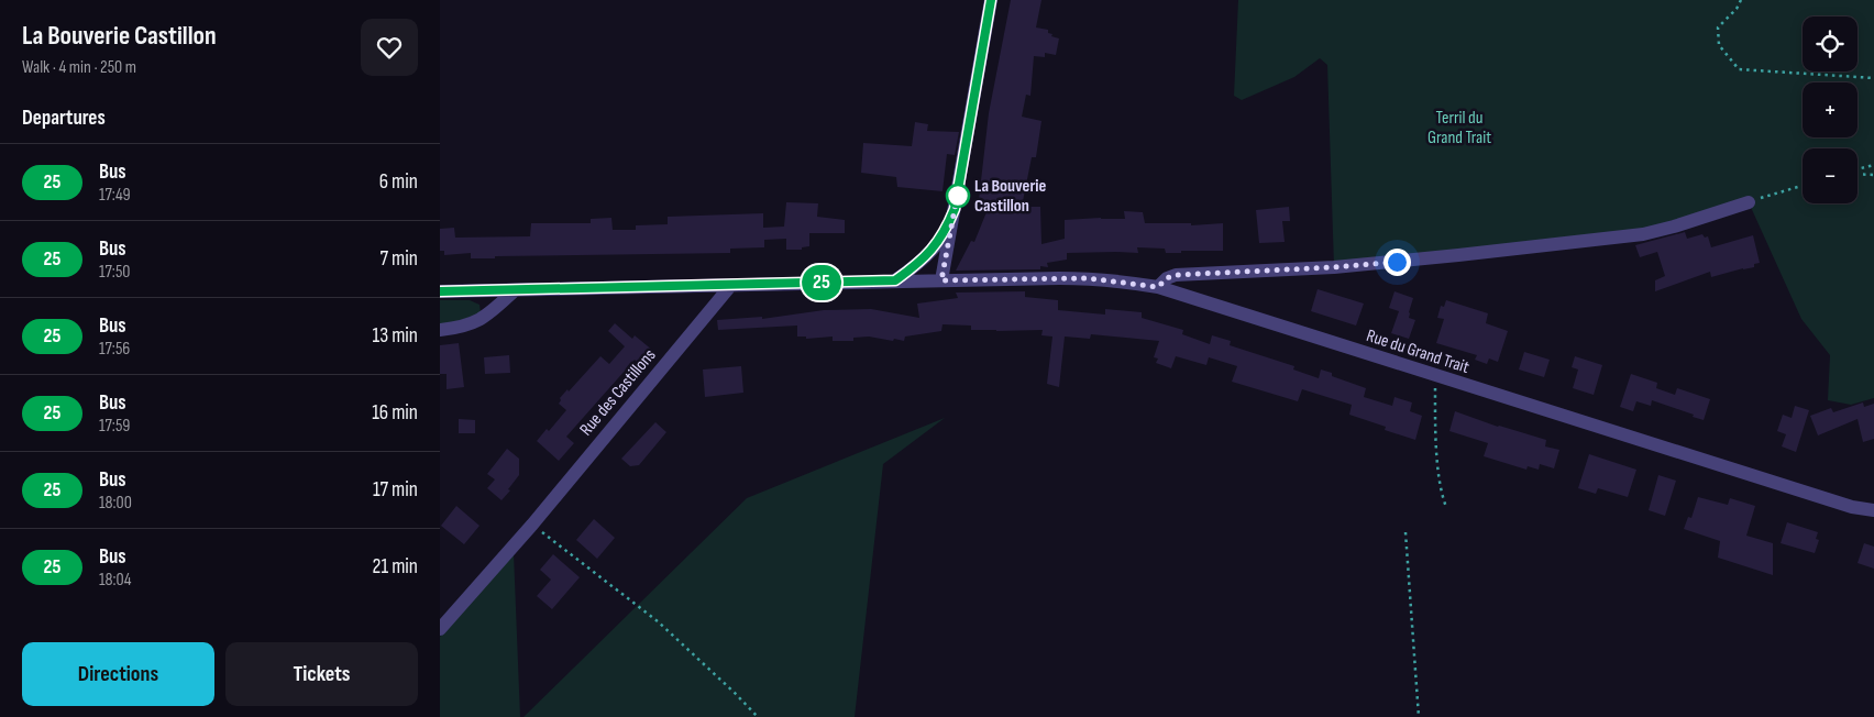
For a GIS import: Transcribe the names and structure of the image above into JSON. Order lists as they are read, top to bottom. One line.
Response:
{"streets":{"street":["Rue du Grand Trait","Rue des Castillons"]},"crossings":[["Rue du Grand Trait","Rue des Castillons"]],"parks":["Terril du Grand Trait"],"places":["La Bouverie Castillon"],"lines":["bus line 25"],"page":{"heading":[["La Bouverie Castillon","Walk · 4 min · 250 m"],"Departures"],"on_map":"25","map_buttons":["+","−"],"list":[{"mark":"25","name":"Bus","note":"17:49","value":"6 min"},{"mark":"25","name":"Bus","note":"17:50","value":"7 min"},{"mark":"25","name":"Bus","note":"17:56","value":"13 min"},{"mark":"25","name":"Bus","note":"17:59","value":"16 min"},{"mark":"25","name":"Bus","note":"18:00","value":"17 min"},{"mark":"25","name":"Bus","note":"18:04","value":"21 min"}],"buttons":["Directions","Tickets"]}}
